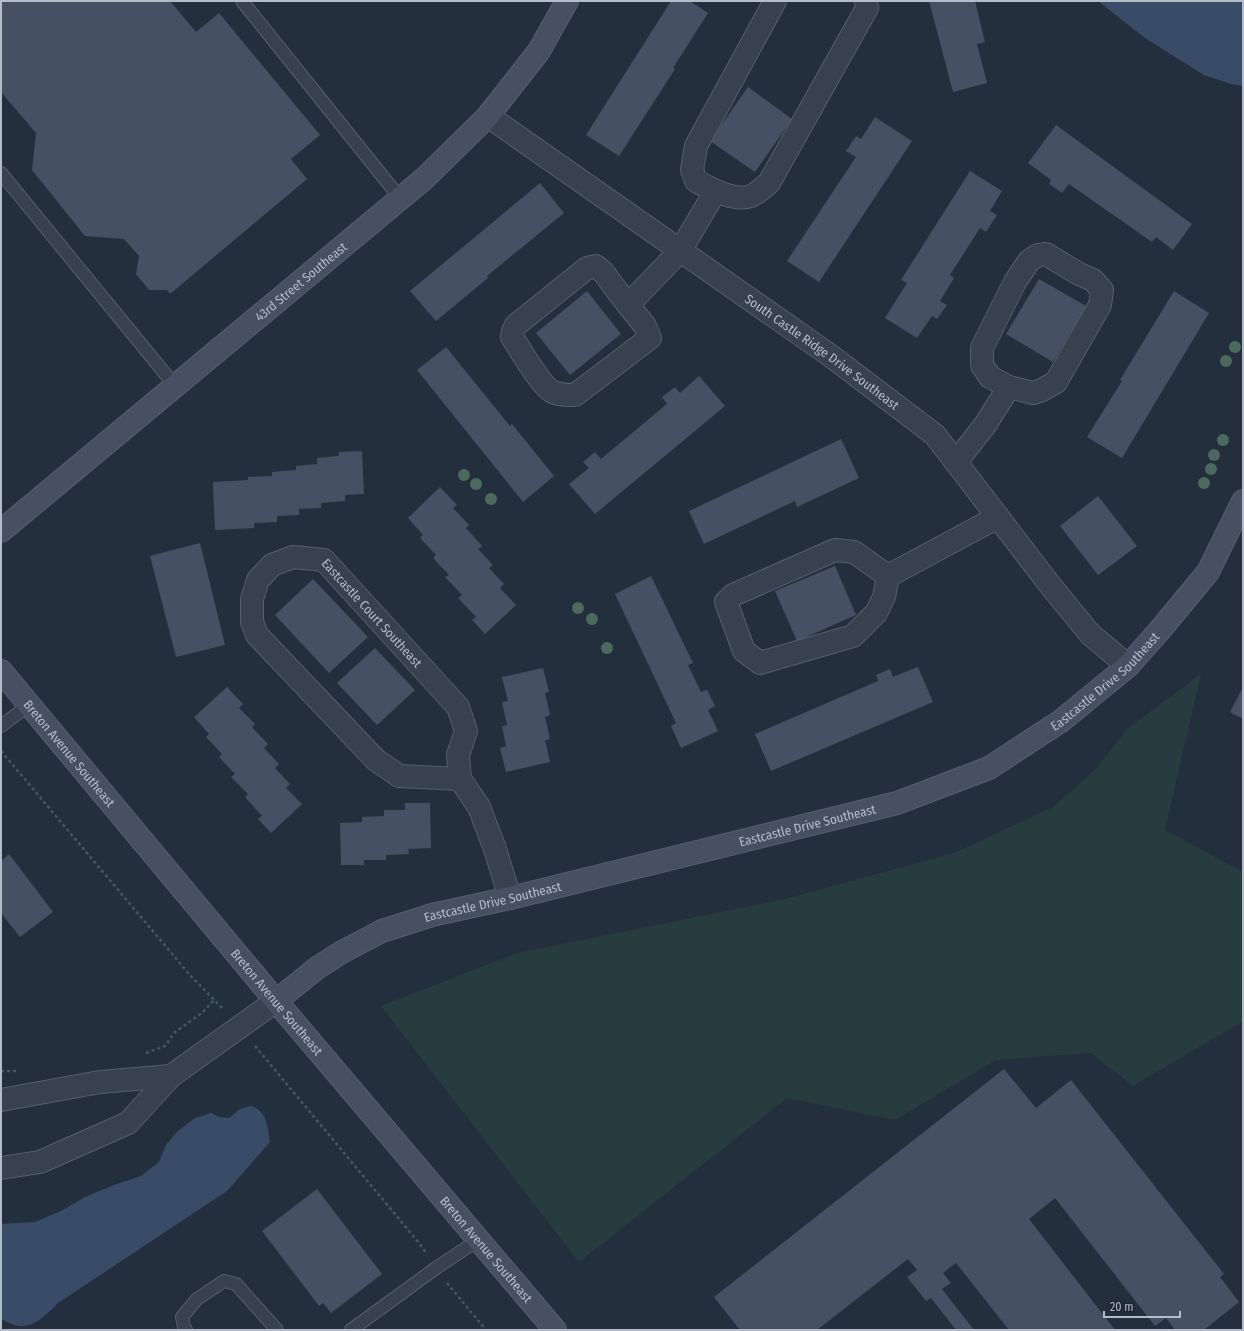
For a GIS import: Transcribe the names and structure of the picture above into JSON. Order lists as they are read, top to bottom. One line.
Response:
{"streets":{"street":["43rd Street Southeast","South Castle Ridge Drive Southeast","Eastcastle Court Southeast","Eastcastle Drive Southeast","Breton Avenue Southeast"]},"crossings":[["43rd Street Southeast","South Castle Ridge Drive Southeast"],["South Castle Ridge Drive Southeast","Eastcastle Drive Southeast"],["Eastcastle Court Southeast","Eastcastle Drive Southeast"],["Eastcastle Drive Southeast","Breton Avenue Southeast"]],"scale_bar":"20 m"}
